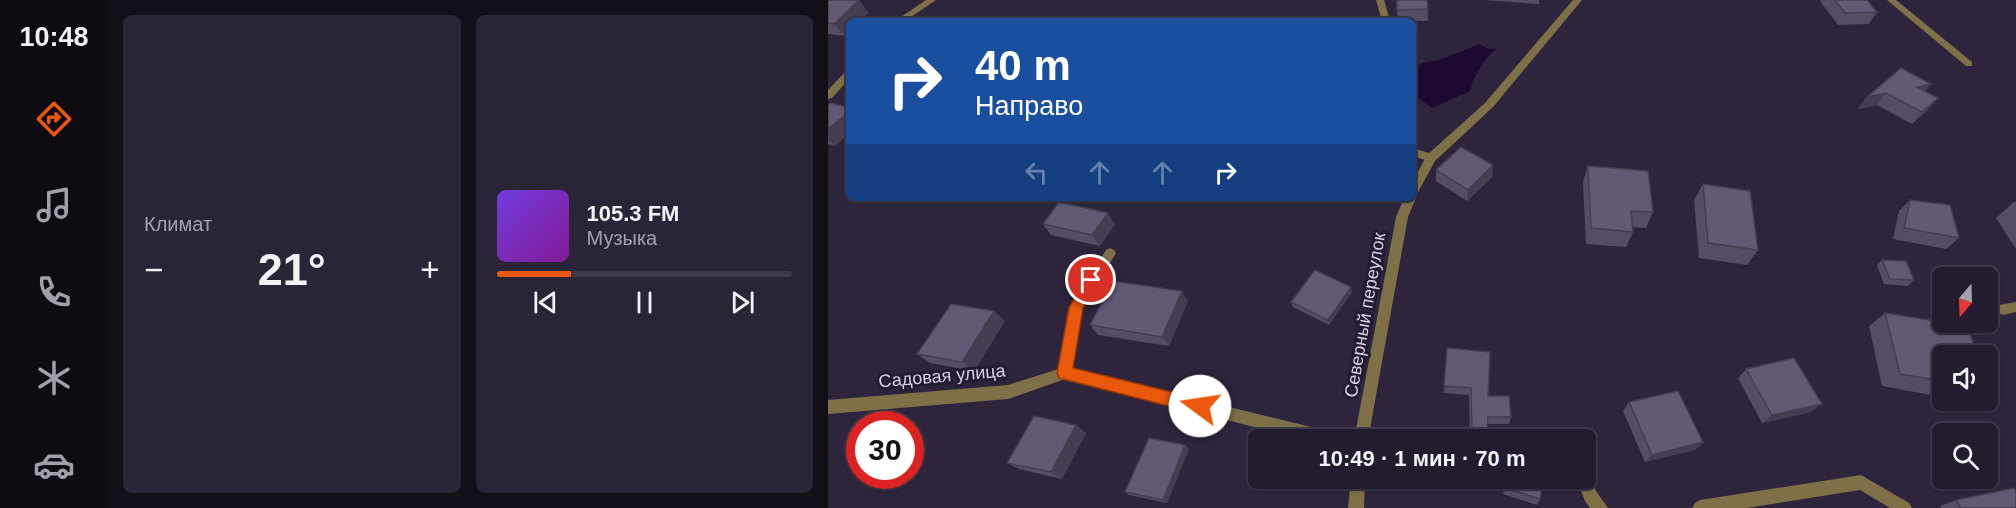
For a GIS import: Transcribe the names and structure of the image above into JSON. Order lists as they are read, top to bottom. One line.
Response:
{"streets":{"street":["Северный переулок","Садовая улица"]},"north":"bottom","page":{"tabs":"10:48","tile":"Климат","turn":["40 m","Направо"],"song":["105.3 FM","Музыка"],"heat":["−","21°","+"],"limit":"30","trip":"10:49 · 1 мин · 70 m"}}
